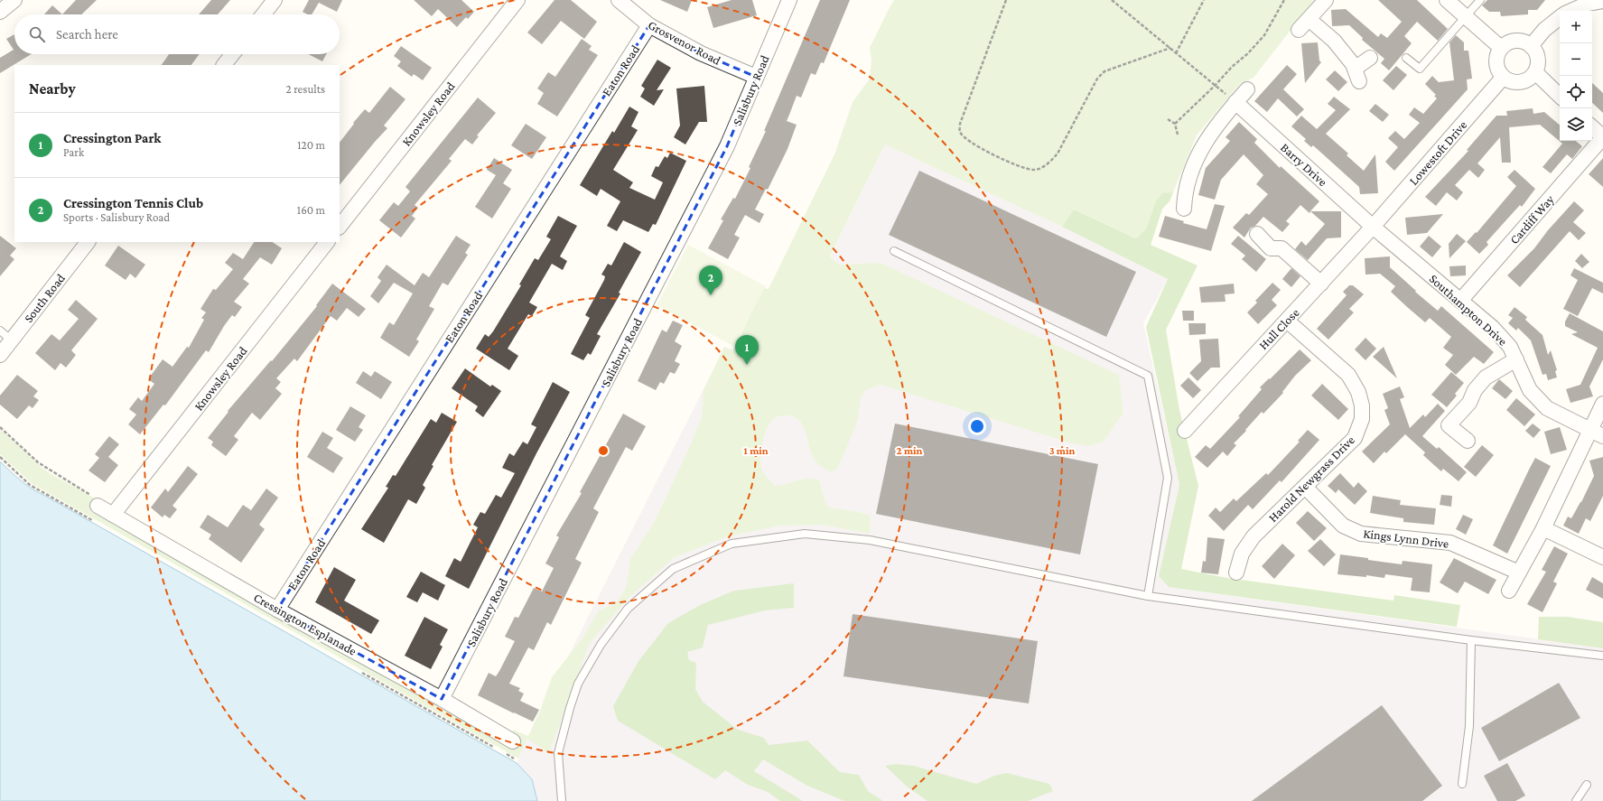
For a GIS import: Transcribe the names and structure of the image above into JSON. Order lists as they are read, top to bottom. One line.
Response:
{"streets":{"street":["Grosvenor Road","Eaton Road","Salisbury Road","Knowsley Road","Lowestoft Drive","Barry Drive","Cardiff Way","South Road","Southampton Drive","Hull Close","Harold Newgrass Drive","Kings Lynn Drive","Cressington Esplanade"]},"crossings":[["Grosvenor Road","Eaton Road"],["Grosvenor Road","Salisbury Road"],["Eaton Road","Cressington Esplanade"],["Salisbury Road","Cressington Esplanade"],["Knowsley Road","Cressington Esplanade"],["Lowestoft Drive","Barry Drive"],["Lowestoft Drive","Southampton Drive"],["Lowestoft Drive","Hull Close"],["Barry Drive","Southampton Drive"],["Barry Drive","Hull Close"],["Cardiff Way","Southampton Drive"],["Southampton Drive","Hull Close"],["Hull Close","Harold Newgrass Drive"],["Harold Newgrass Drive","Kings Lynn Drive"]],"page":{"map_buttons":["+","−"],"search":"Search here","heading":["Nearby","2 results"],"list":[{"mark":"1","name":"Cressington Park","note":"Park","value":"120 m"},{"mark":"2","name":"Cressington Tennis Club","note":"Sports · Salisbury Road","value":"160 m"}],"pins":["2","1"]},"rings":["1 min","2 min","3 min"]}
